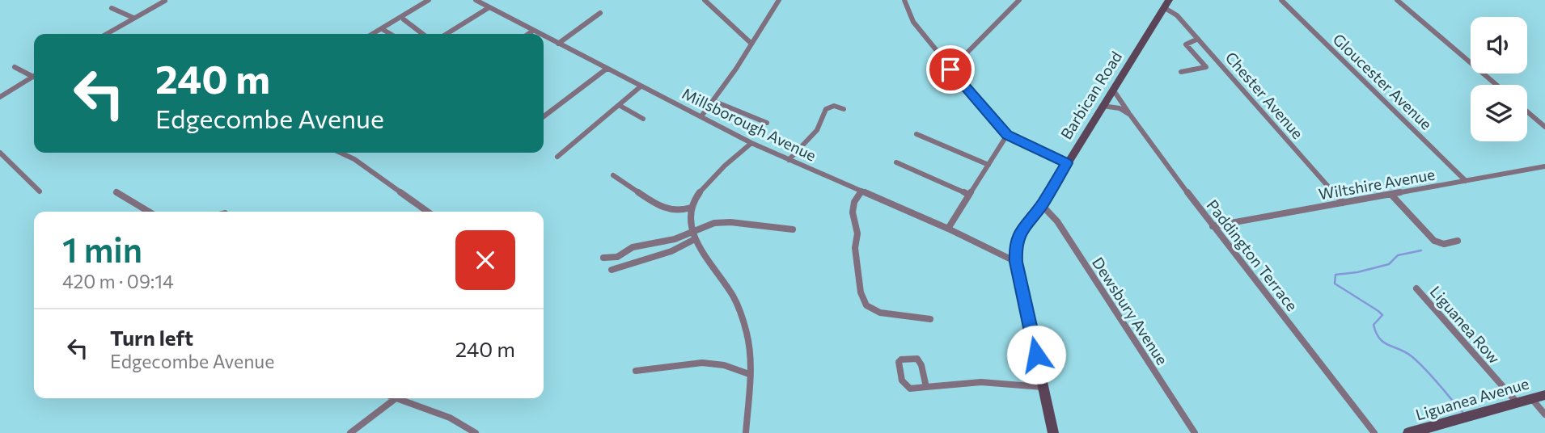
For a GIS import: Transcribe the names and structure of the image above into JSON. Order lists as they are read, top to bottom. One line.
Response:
{"streets":{"main road":["Barbican Road","Liguanea Avenue"],"street":["Gloucester Avenue","Chester Avenue","Millsborough Avenue","Wiltshire Avenue","Paddington Terrace","Dewsbury Avenue","Liguanea Row"]},"crossings":[["Gloucester Avenue","Wiltshire Avenue"],["Barbican Road","Chester Avenue"],["Barbican Road","Millsborough Avenue"],["Barbican Road","Paddington Terrace"],["Barbican Road","Dewsbury Avenue"],["Chester Avenue","Wiltshire Avenue"],["Wiltshire Avenue","Paddington Terrace"],["Liguanea Row","Liguanea Avenue"]],"page":{"turn":["240 m","Edgecombe Avenue"],"heading":["1 min","420 m · 09:14"],"list":[{"name":"Turn left","note":"Edgecombe Avenue","value":"240 m"}]}}
